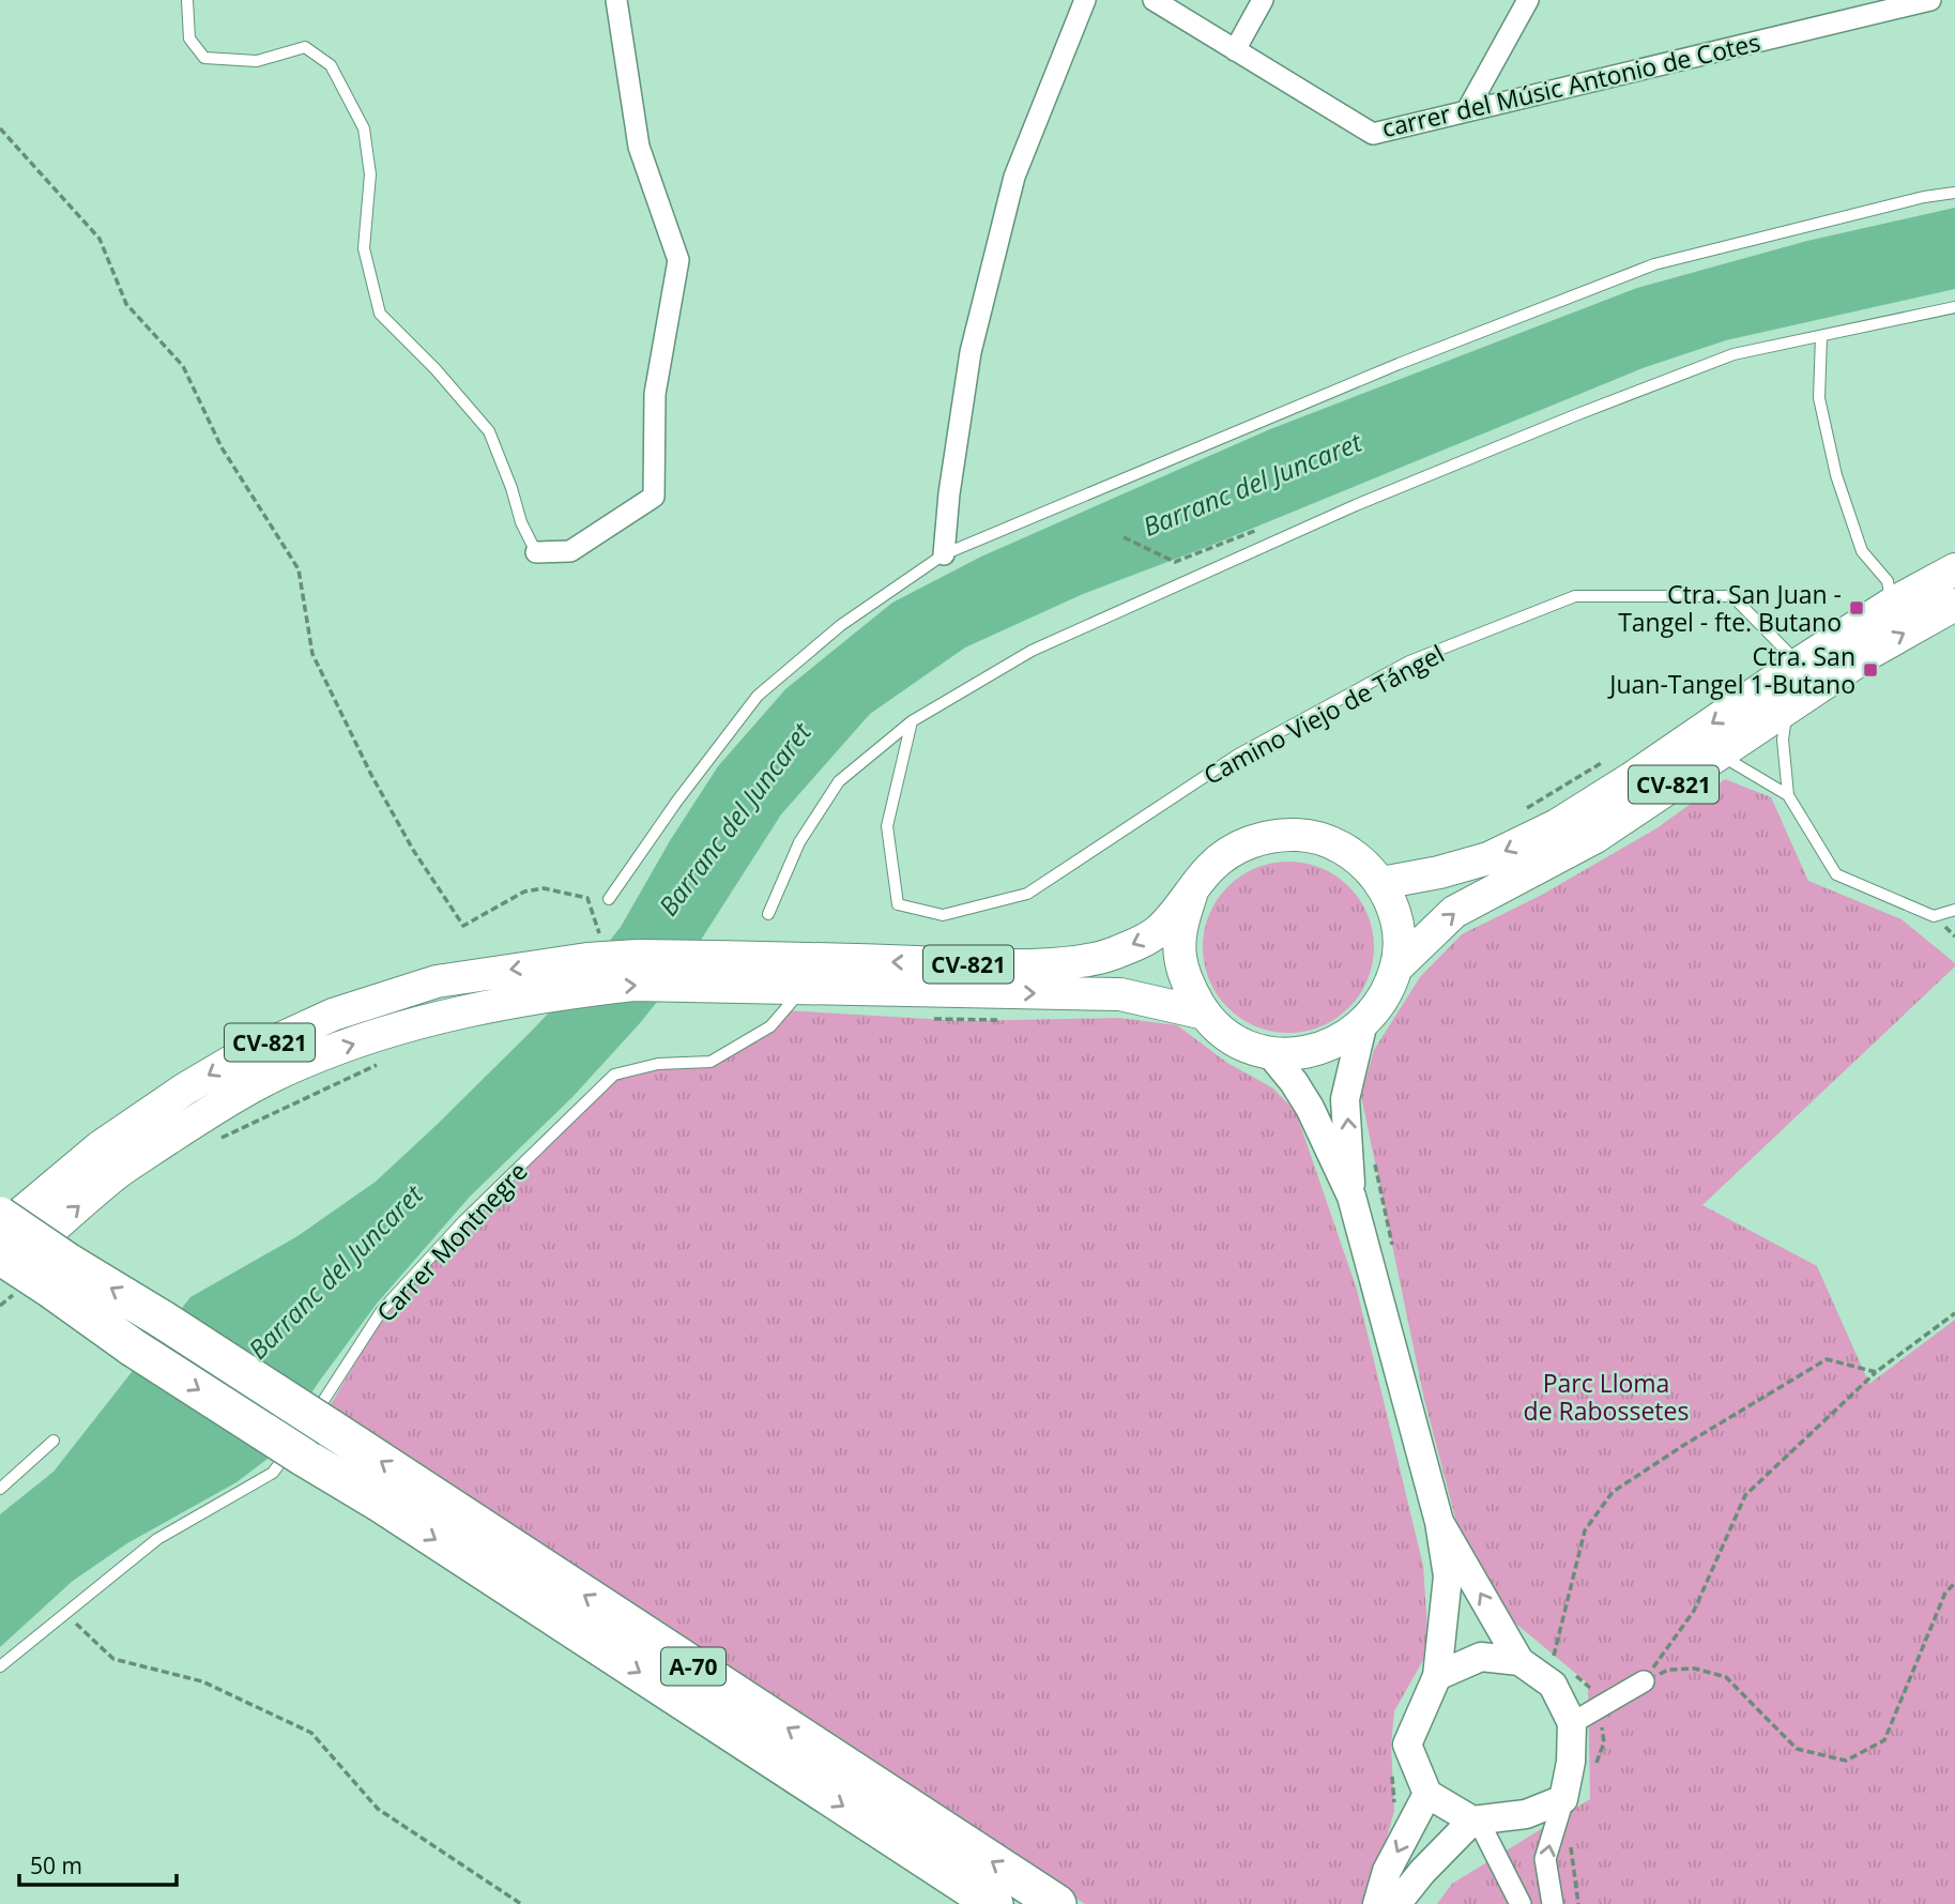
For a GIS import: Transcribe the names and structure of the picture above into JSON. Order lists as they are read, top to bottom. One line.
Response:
{"streets":{"highway":["A-70"],"main road":["CV-821"],"street":["carrer del Músic Antonio de Cotes"],"lane":["Camino Viejo de Tángel","Carrer Montnegre"]},"crossings":[["Camino Viejo de Tángel","CV-821"],["CV-821","Carrer Montnegre"],["Carrer Montnegre","A-70"]],"water":["Barranc del Juncaret"],"parks":["Parc Lloma de Rabossetes"],"places":{"transit":["Ctra. San Juan - Tangel - fte. Butano","Ctra. San Juan-Tangel 1-Butano"]},"scale_bar":"50 m"}
